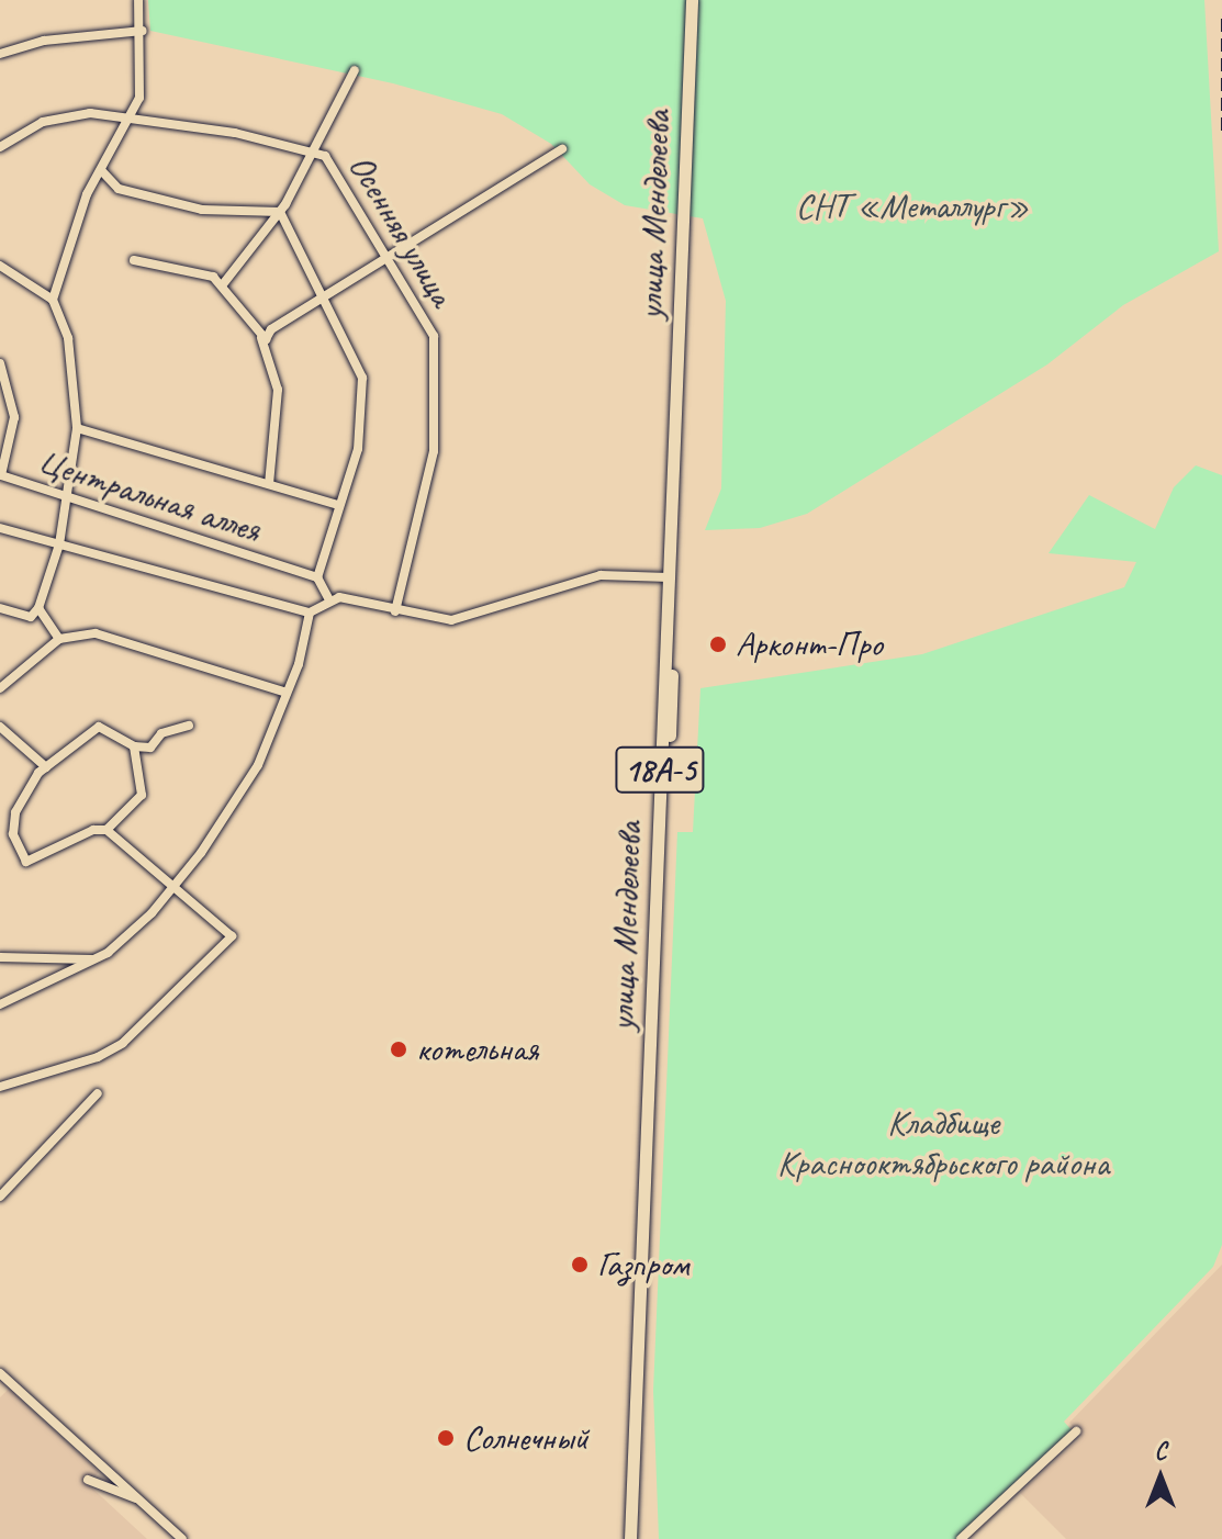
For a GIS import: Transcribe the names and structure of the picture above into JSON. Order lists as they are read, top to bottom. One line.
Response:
{"streets":{"highway":["улица Менделеева","18А-5"],"street":["Осенняя улица","Центральная аллея"]},"parks":["СНТ «Металлург»","Кладбище Краснооктябрьского района"],"places":["Арконт-Про","котельная","Газпром","Солнечный"],"north":"top"}
